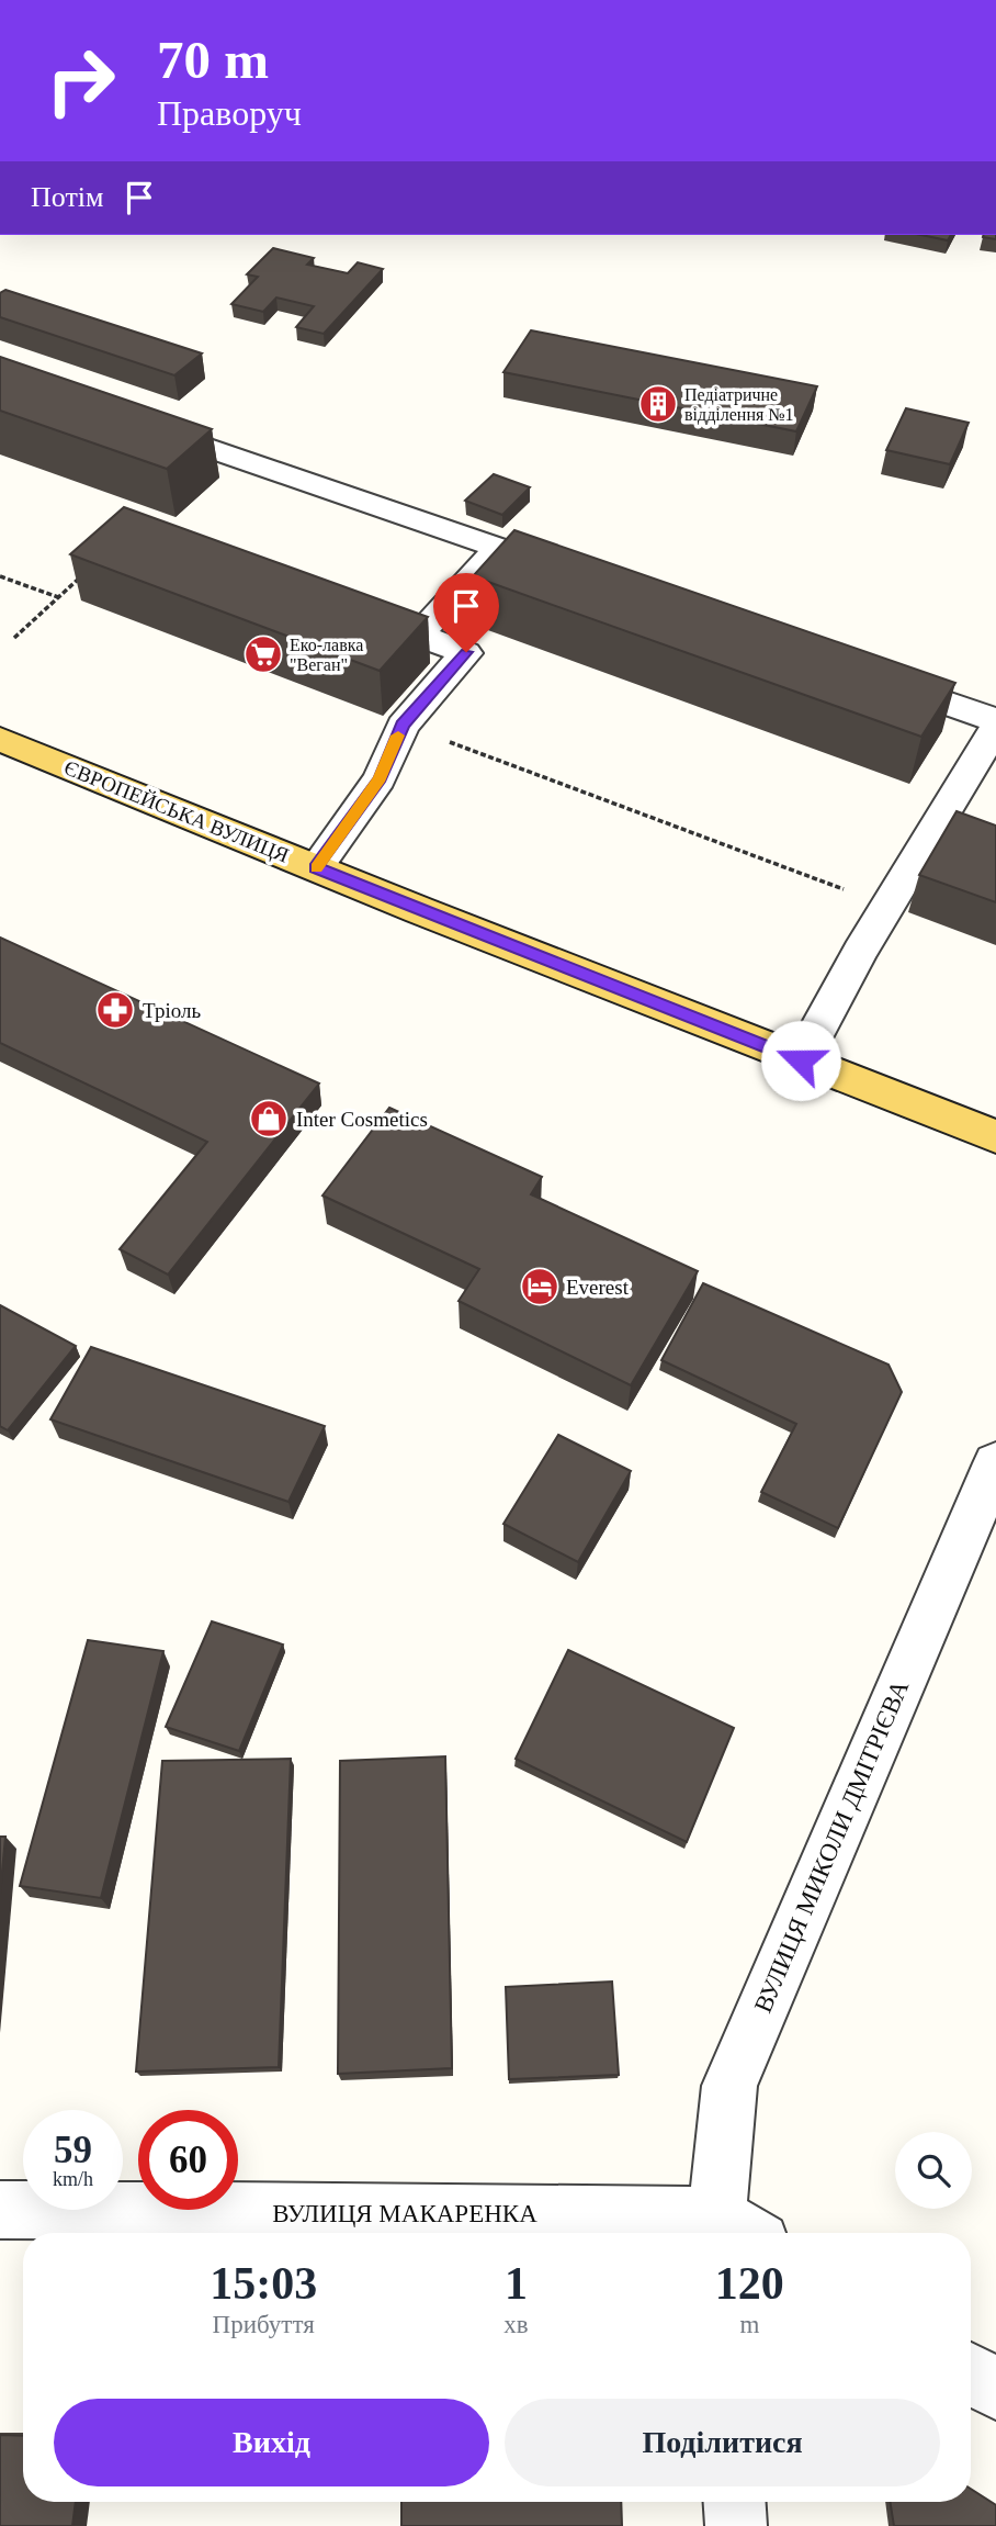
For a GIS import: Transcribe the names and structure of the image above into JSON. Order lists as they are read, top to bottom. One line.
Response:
{"streets":{"main road":["ЄВРОПЕЙСЬКА ВУЛИЦЯ"],"street":["ВУЛИЦЯ МИКОЛИ ДМІТРІЄВА","ВУЛИЦЯ МАКАРЕНКА"]},"crossings":[["ВУЛИЦЯ МИКОЛИ ДМІТРІЄВА","ВУЛИЦЯ МАКАРЕНКА"]],"places":{"building":["Педіатричне відділення №1"],"supermarket":["Еко-лавка \"Веган\""],"pharmacy":["Тріоль"],"shop":["Inter Cosmetics"],"hotel":["Everest"]},"page":{"turn":["70 m","Праворуч"],"then":"Потім","speed":"59 km/h","limit":"60","eta":["15:03","Прибуття","1","хв","120","m"],"buttons":["Вихід","Поділитися"]}}
